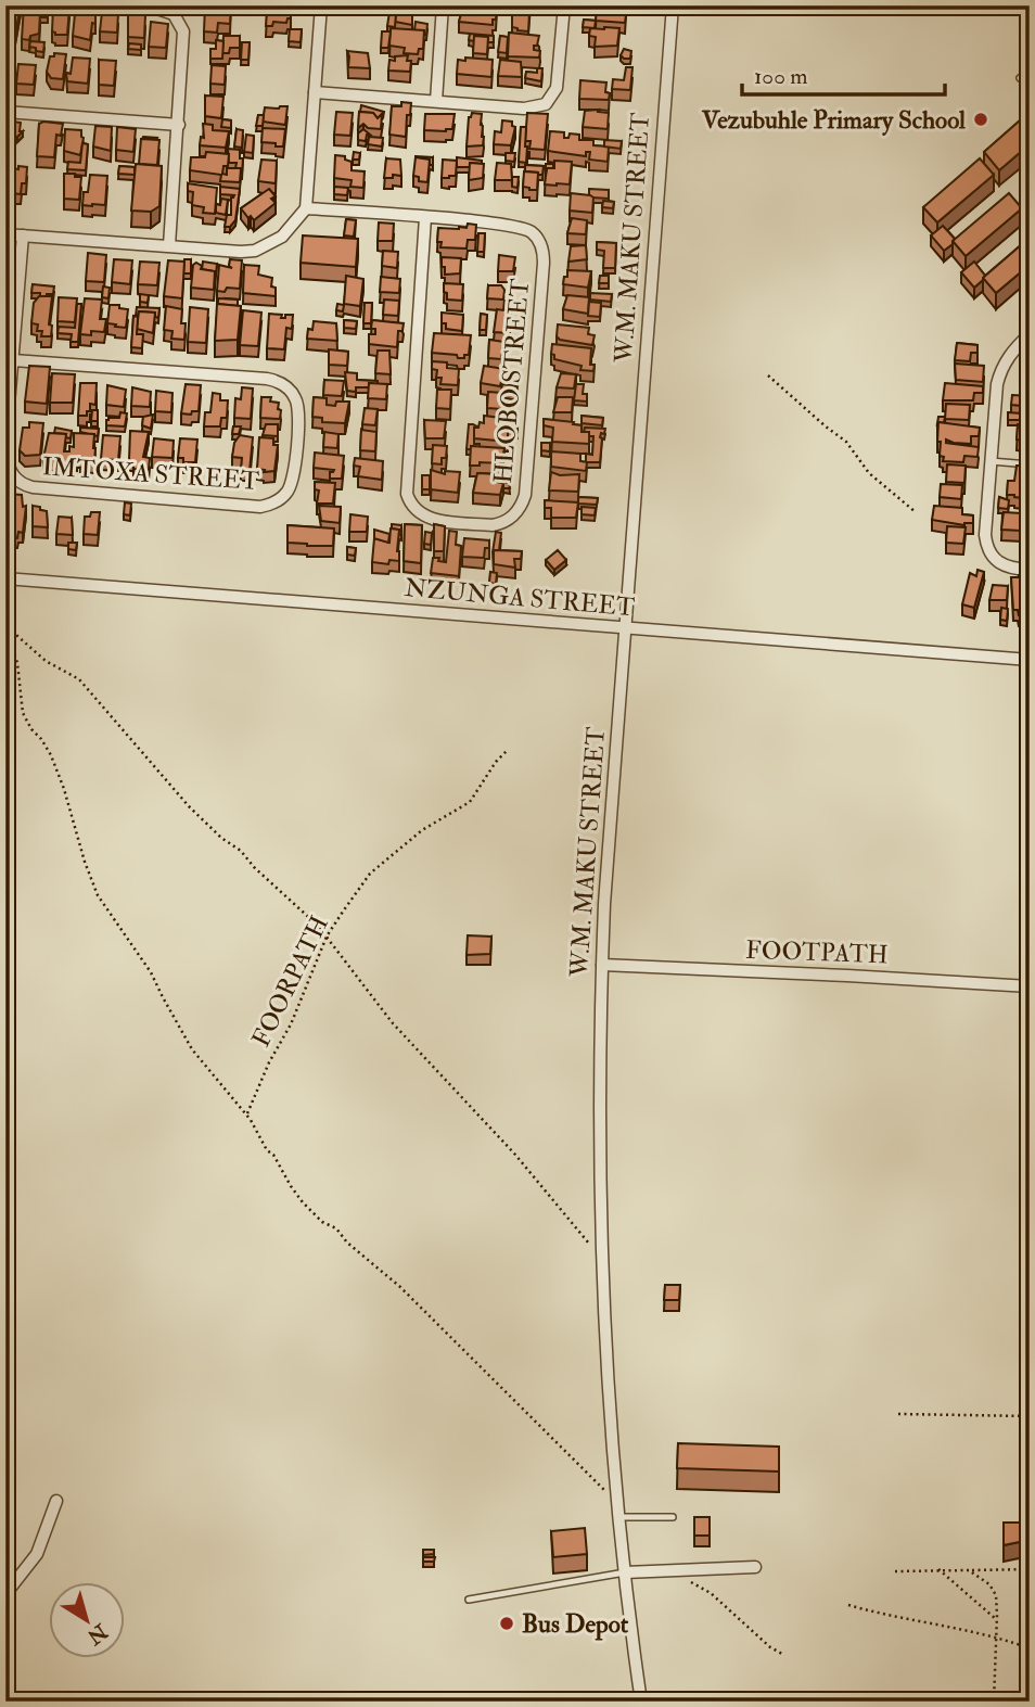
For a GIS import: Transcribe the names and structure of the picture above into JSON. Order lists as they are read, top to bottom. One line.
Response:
{"streets":{"street":["W.M. MAKU STREET","HLOBO STREET","IMTOXA STREET","NZUNGA STREET","FOOTPATH"],"path":["FOORPATH"]},"crossings":[["W.M. MAKU STREET","NZUNGA STREET"],["W.M. MAKU STREET","FOOTPATH"]],"places":["Vezubuhle Primary School","Bus Depot"],"scale_bar":"100 m","north":"bottom right"}
